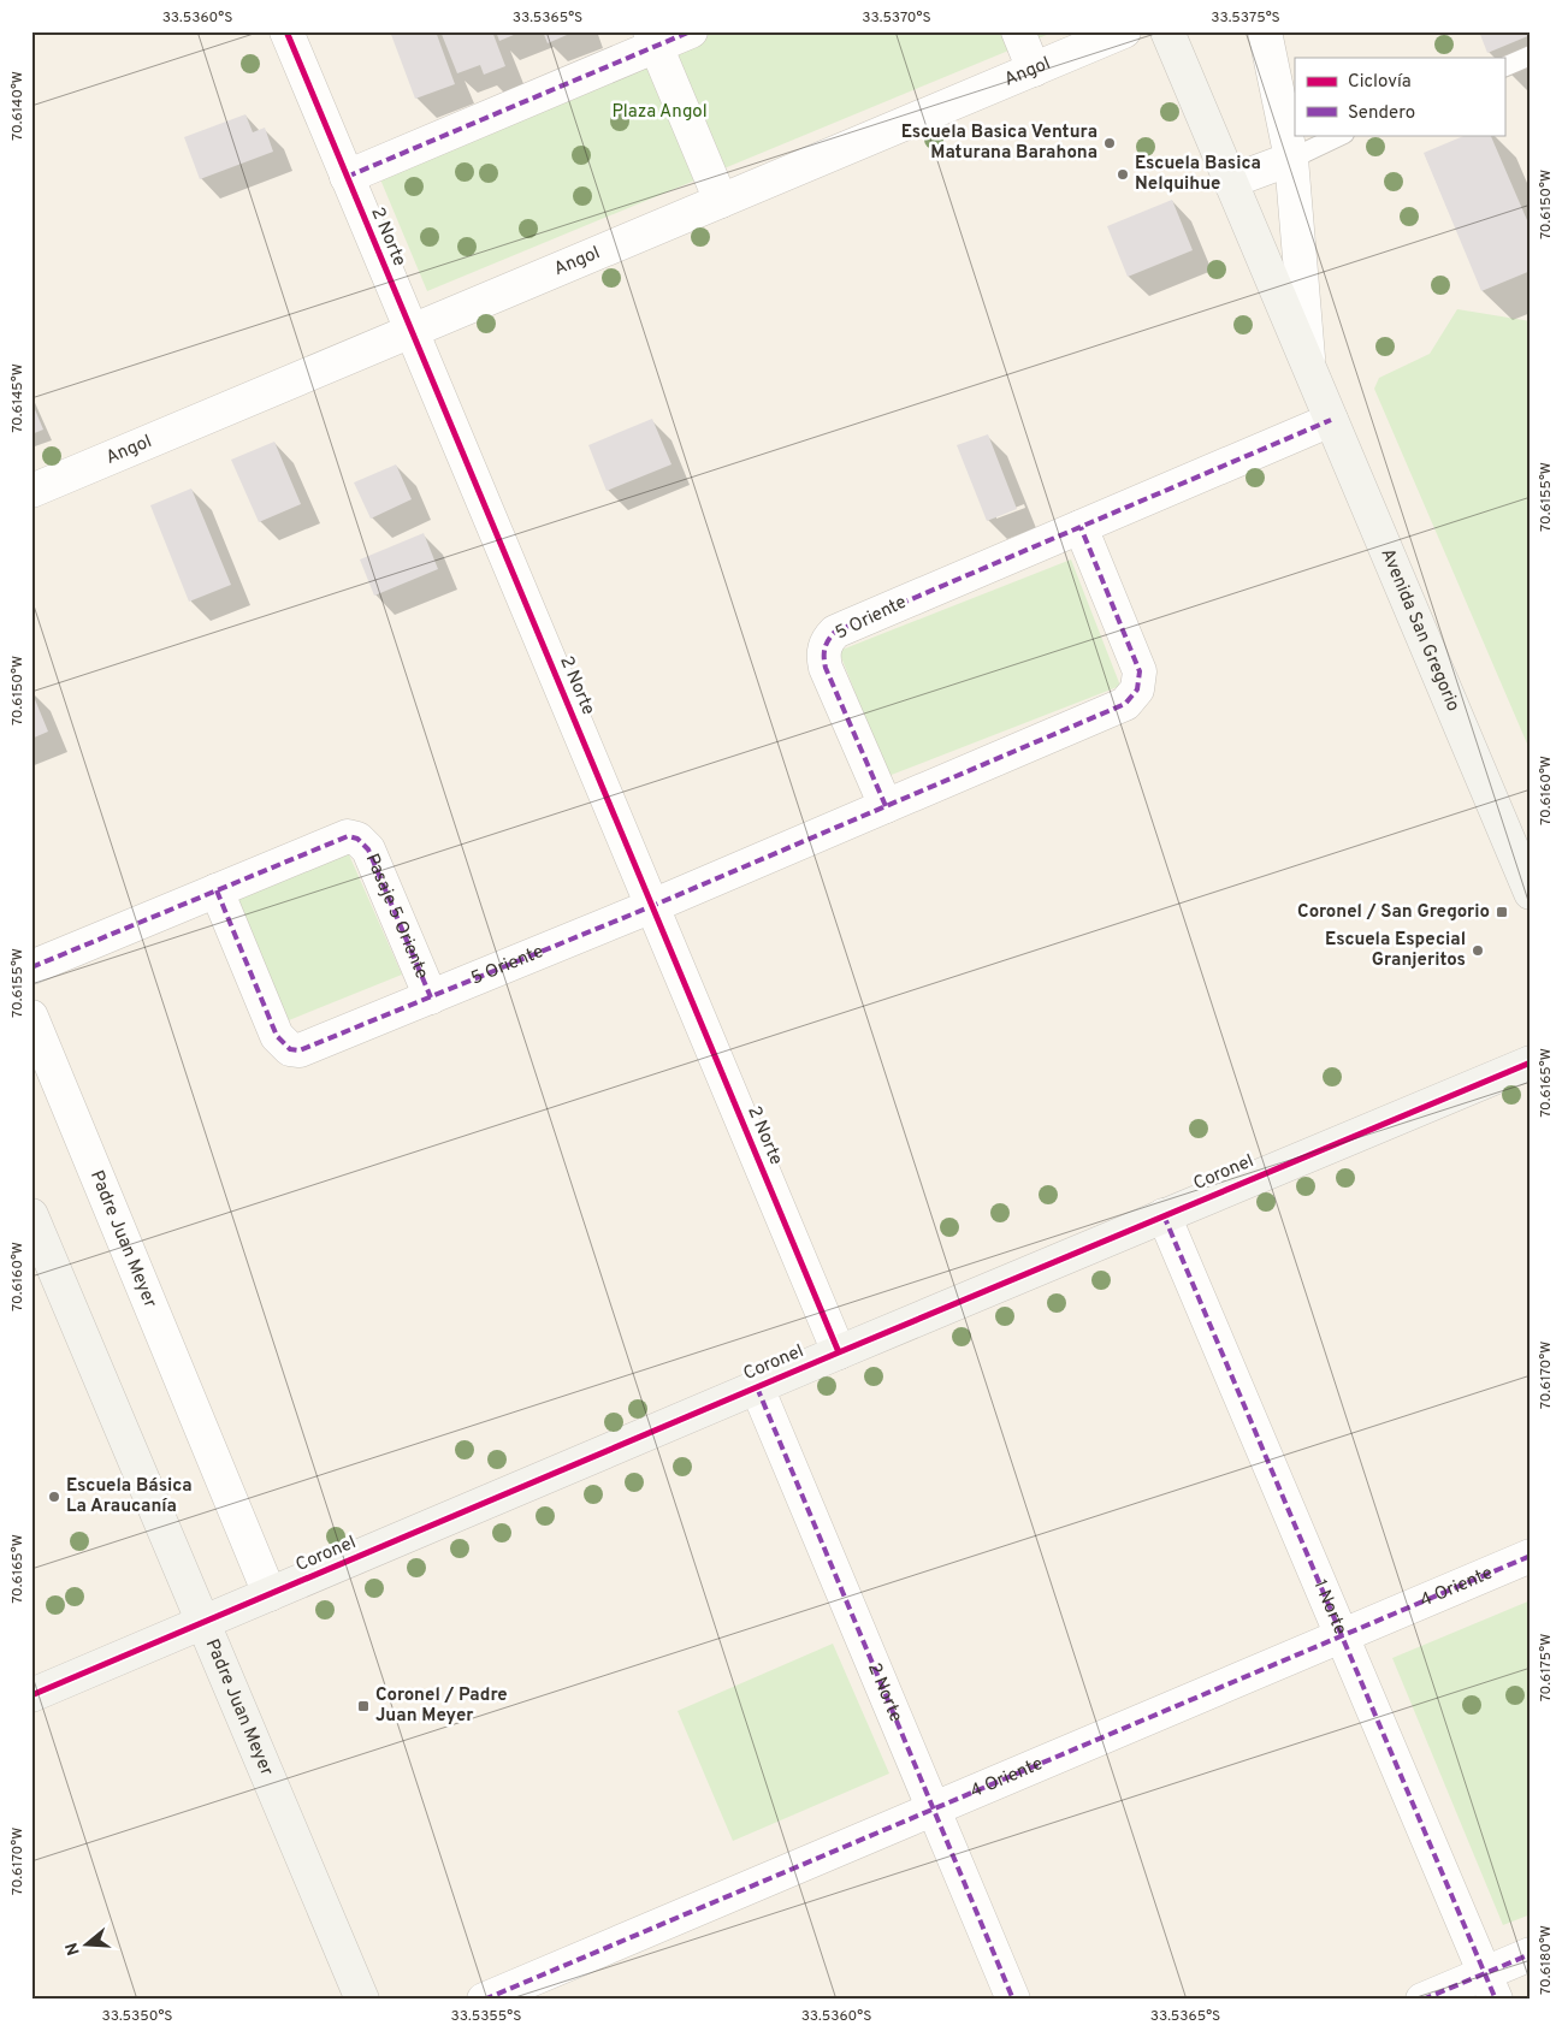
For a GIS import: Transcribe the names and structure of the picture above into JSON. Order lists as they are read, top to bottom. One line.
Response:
{"streets":{"street":["Angol","2 Norte","5 Oriente","Avenida San Gregorio","Pasaje 5 Oriente","Coronel","Padre Juan Meyer","4 Oriente","1 Norte"]},"crossings":[["Angol","2 Norte"],["2 Norte","5 Oriente"],["2 Norte","Coronel"],["2 Norte","4 Oriente"],["5 Oriente","Avenida San Gregorio"],["5 Oriente","Pasaje 5 Oriente"],["Coronel","Padre Juan Meyer"],["Coronel","1 Norte"],["4 Oriente","1 Norte"]],"parks":["Plaza Angol"],"places":{"other":["Escuela Basica Ventura Maturana Barahona","Escuela Basica Nelquihue","Escuela Especial Granjeritos","Escuela Básica La Araucanía"],"transit":["Coronel / San Gregorio","Coronel / Padre Juan Meyer"]},"legend":["Ciclovía","Sendero"],"north":"left","coordinates":["33.5360°S","33.5365°S","33.5370°S","33.5375°S","70.6140°W","70.6150°W","70.6145°W","70.6155°W","70.6160°W","70.6165°W","70.6170°W","70.6175°W","70.6180°W","33.5350°S","33.5355°S"]}
